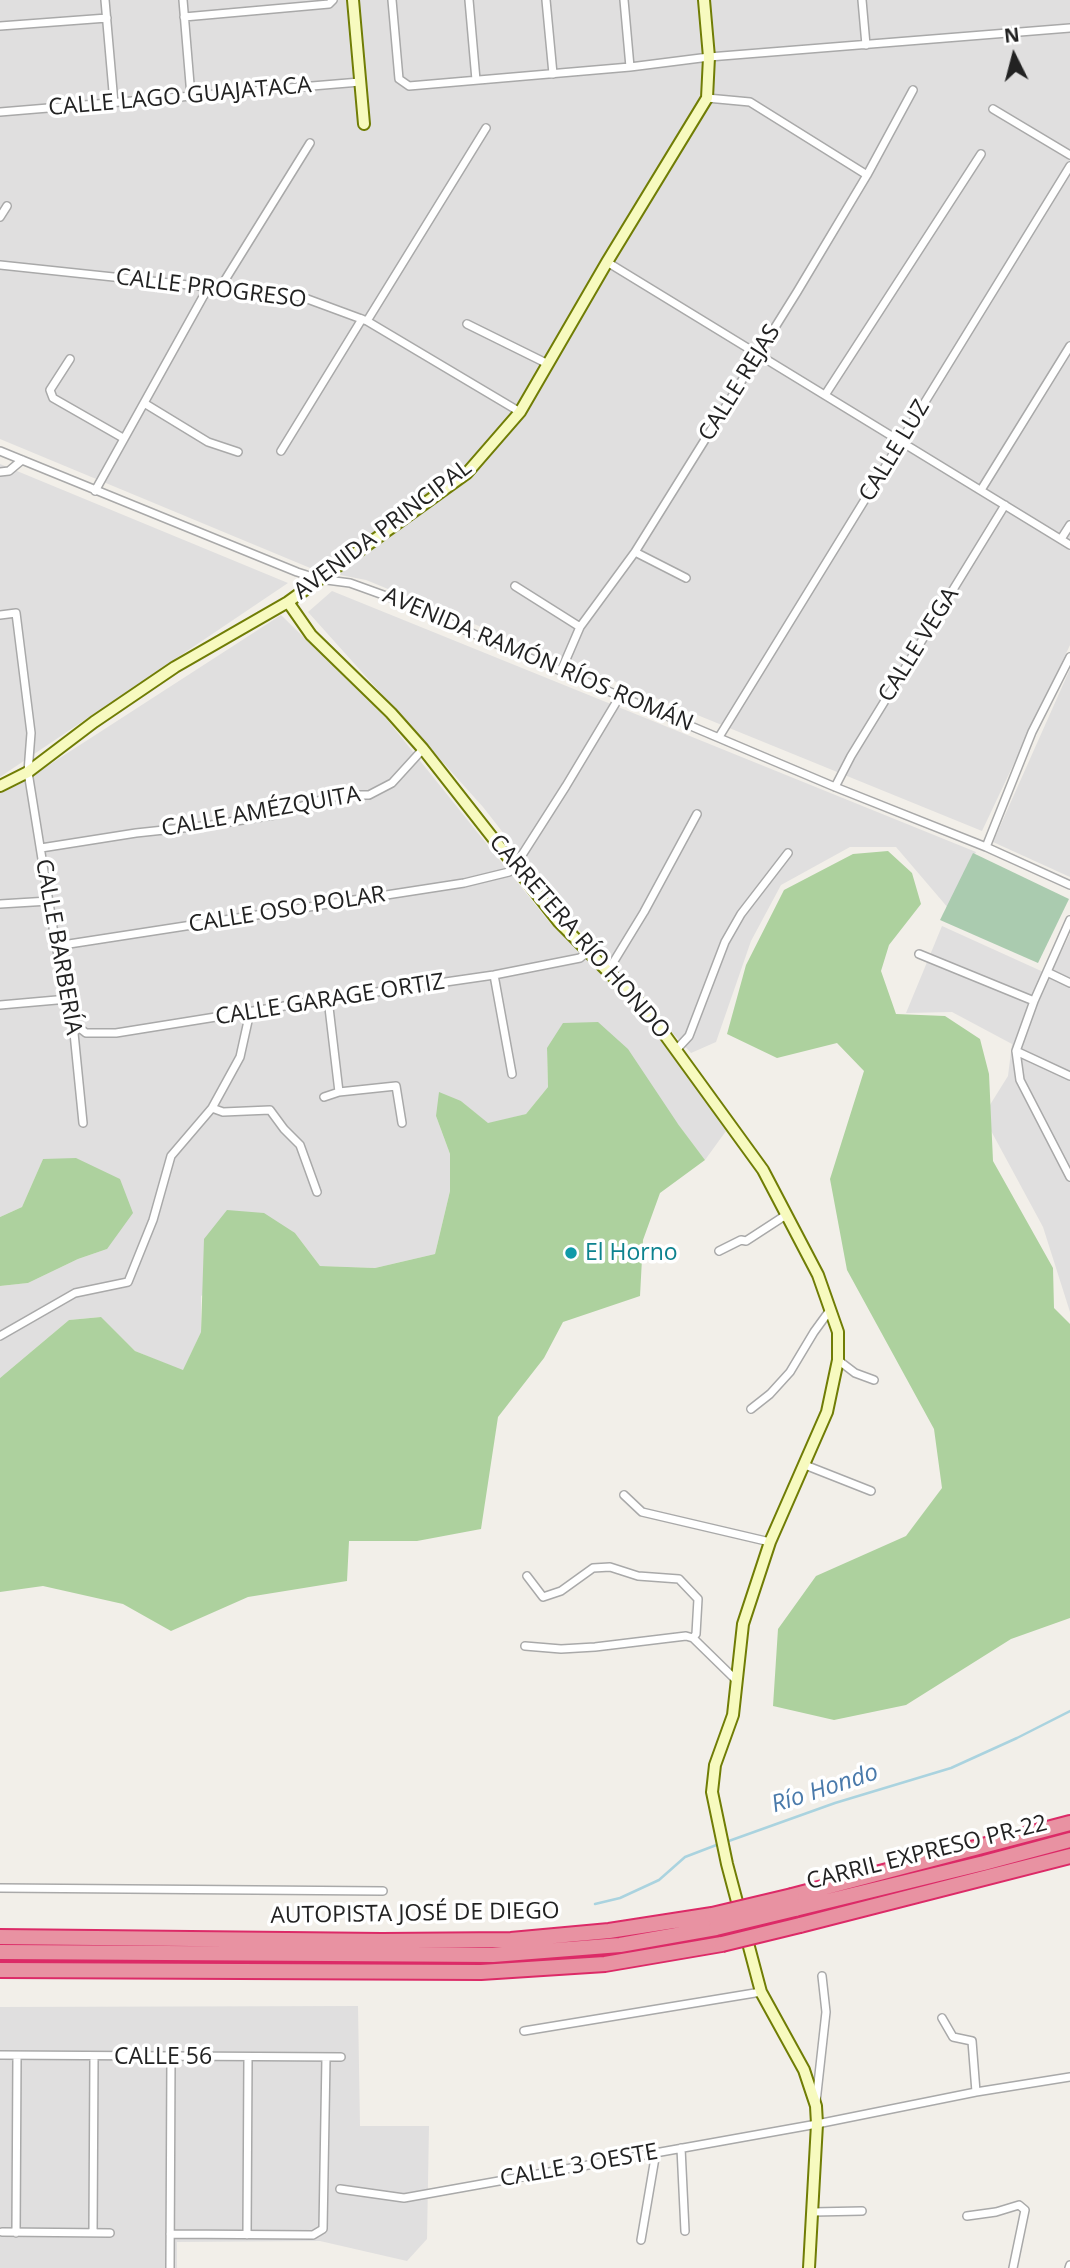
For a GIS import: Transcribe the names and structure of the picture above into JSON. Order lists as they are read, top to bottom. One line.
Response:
{"streets":{"highway":["CARRIL EXPRESO PR-22","AUTOPISTA JOSÉ DE DIEGO"],"street":["CALLE LAGO GUAJATACA","CALLE PROGRESO","CALLE REJAS","CALLE LUZ","AVENIDA PRINCIPAL","CALLE VEGA","AVENIDA RAMÓN RÍOS ROMÁN","CALLE AMÉZQUITA","CALLE OSO POLAR","CARRETERA RÍO HONDO","CALLE BARBERÍA","CALLE GARAGE ORTIZ","CALLE 56","CALLE 3 OESTE"]},"crossings":[["CALLE PROGRESO","AVENIDA PRINCIPAL"],["CALLE REJAS","AVENIDA RAMÓN RÍOS ROMÁN"],["CALLE LUZ","AVENIDA RAMÓN RÍOS ROMÁN"],["AVENIDA PRINCIPAL","AVENIDA RAMÓN RÍOS ROMÁN"],["AVENIDA PRINCIPAL","CARRETERA RÍO HONDO"],["AVENIDA PRINCIPAL","CALLE BARBERÍA"],["CALLE VEGA","AVENIDA RAMÓN RÍOS ROMÁN"],["CALLE AMÉZQUITA","CARRETERA RÍO HONDO"],["CALLE AMÉZQUITA","CALLE BARBERÍA"],["CALLE OSO POLAR","CARRETERA RÍO HONDO"],["CALLE OSO POLAR","CALLE BARBERÍA"],["CARRETERA RÍO HONDO","CALLE GARAGE ORTIZ"],["CARRETERA RÍO HONDO","CALLE 3 OESTE"],["CALLE BARBERÍA","CALLE GARAGE ORTIZ"],["CARRIL EXPRESO PR-22","AUTOPISTA JOSÉ DE DIEGO"]],"water":["Río Hondo"],"places":["El Horno"],"north":"top"}
